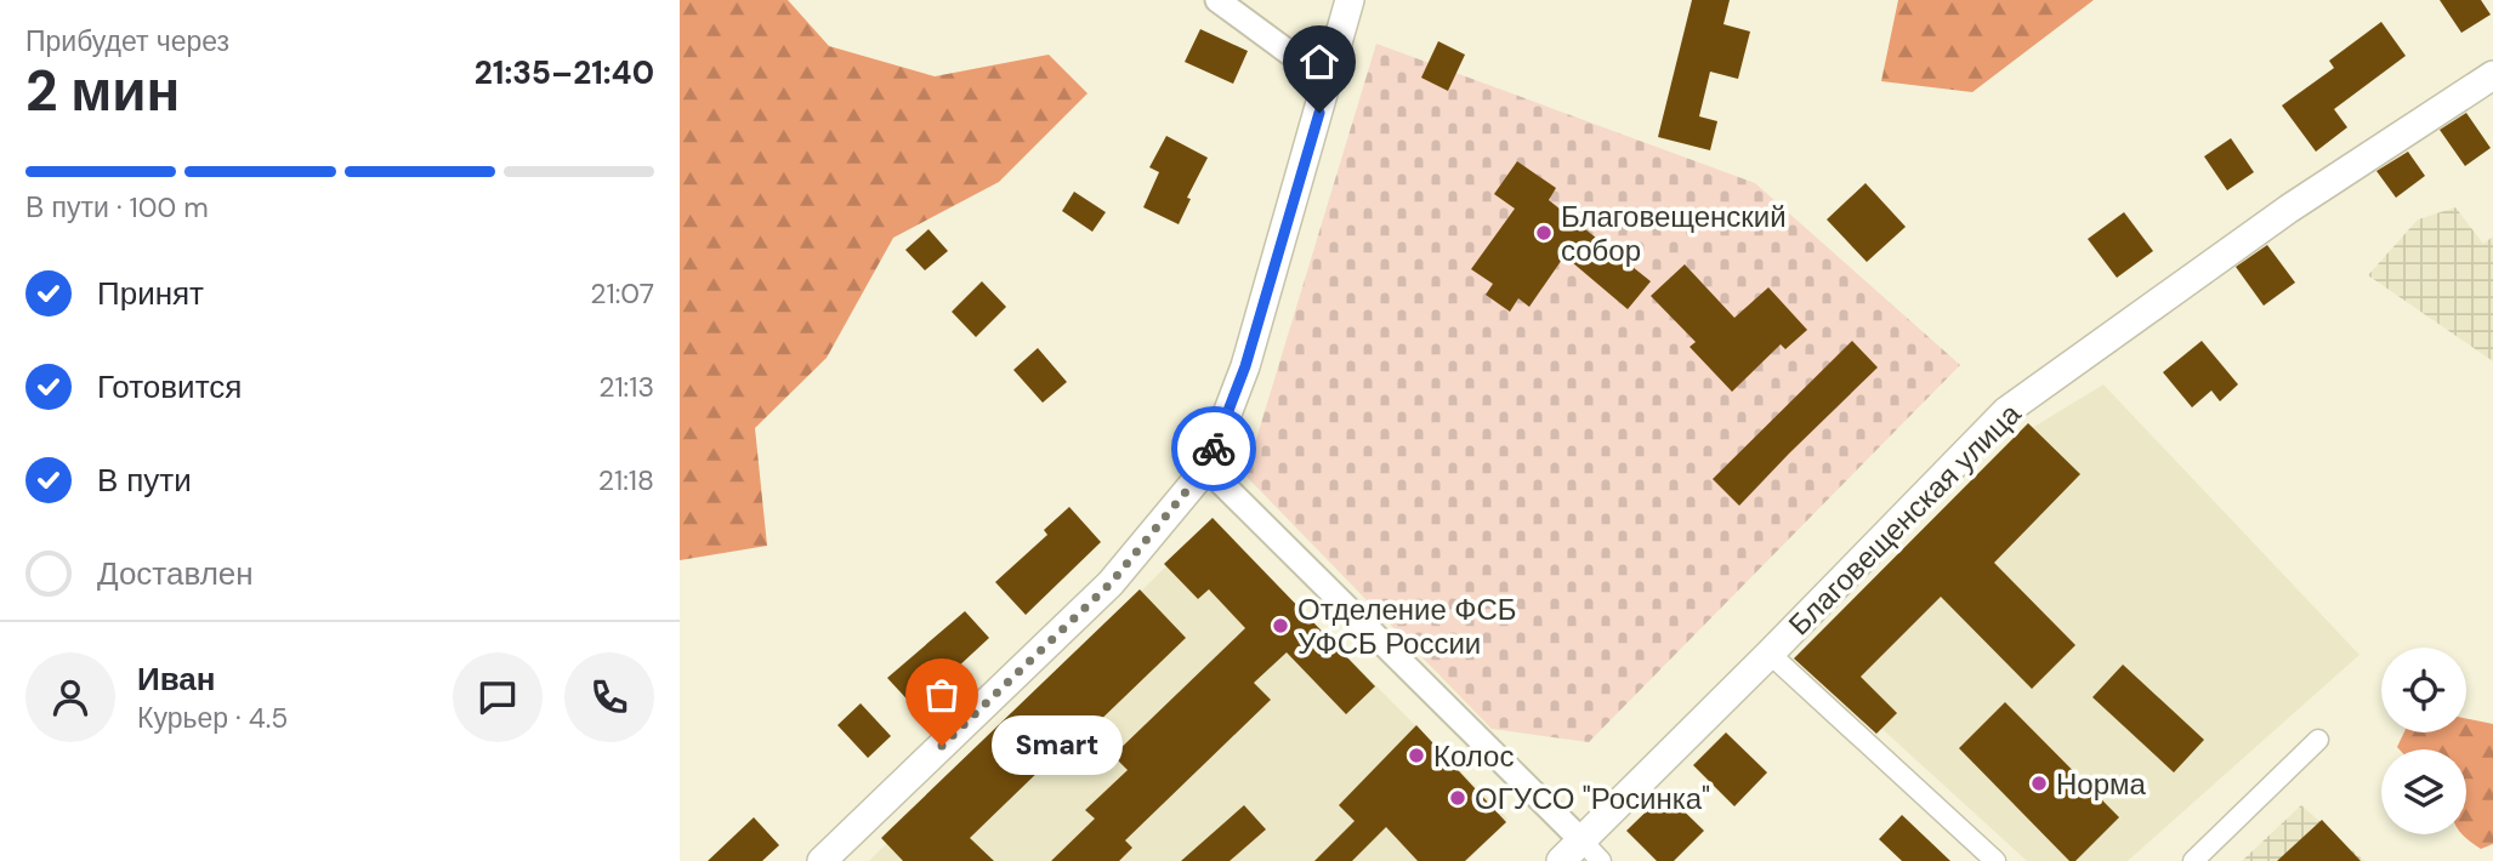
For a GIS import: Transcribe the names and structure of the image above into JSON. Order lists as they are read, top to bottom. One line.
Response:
{"streets":{"main road":["Благовещенская улица"]},"places":["Благовещенский собор","Отделение ФСБ УФСБ России","Smart","Колос","Норма","ОГУСО \"Росинка\""],"page":{"heading":["2 мин","Прибудет через","21:35–21:40"],"panel":["Иван","Курьер · 4.5"],"bar":"В пути · 100 m","list":[["Принят","21:07"],["Готовится","21:13"],["В пути","21:18"],"Доставлен"],"bubble":"Smart"}}
